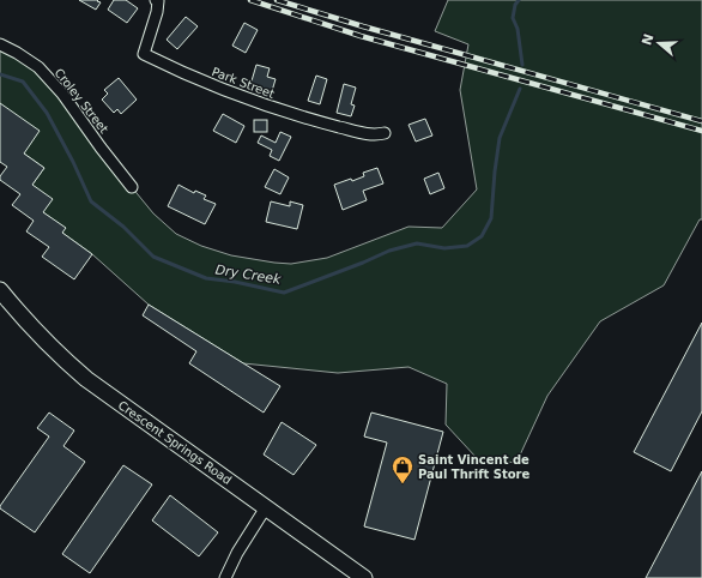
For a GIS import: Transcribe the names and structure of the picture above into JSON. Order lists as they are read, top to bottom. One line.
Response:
{"streets":{"main road":["Crescent Springs Road"],"street":["Park Street","Croley Street"]},"water":["Dry Creek"],"places":{"shop":["Saint Vincent de Paul Thrift Store"]},"north":"left"}
